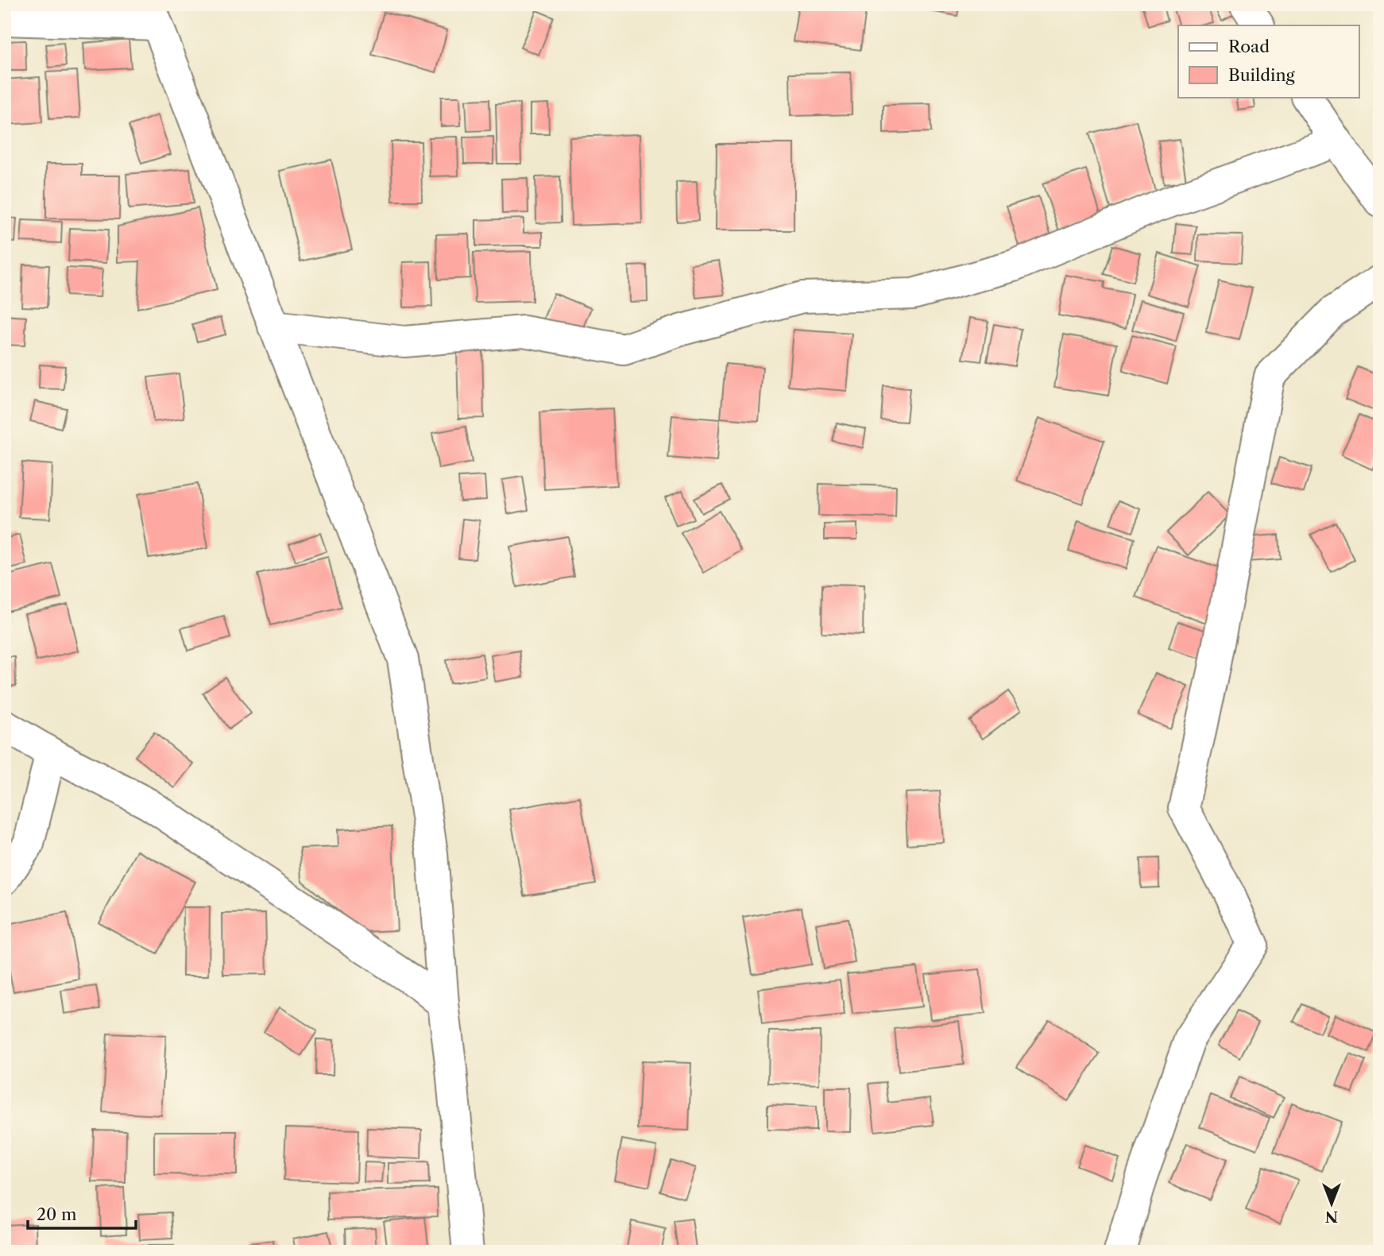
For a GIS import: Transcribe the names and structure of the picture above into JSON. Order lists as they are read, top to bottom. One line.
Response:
{"legend":["Road","Building"],"scale_bar":"20 m","north":"bottom"}
